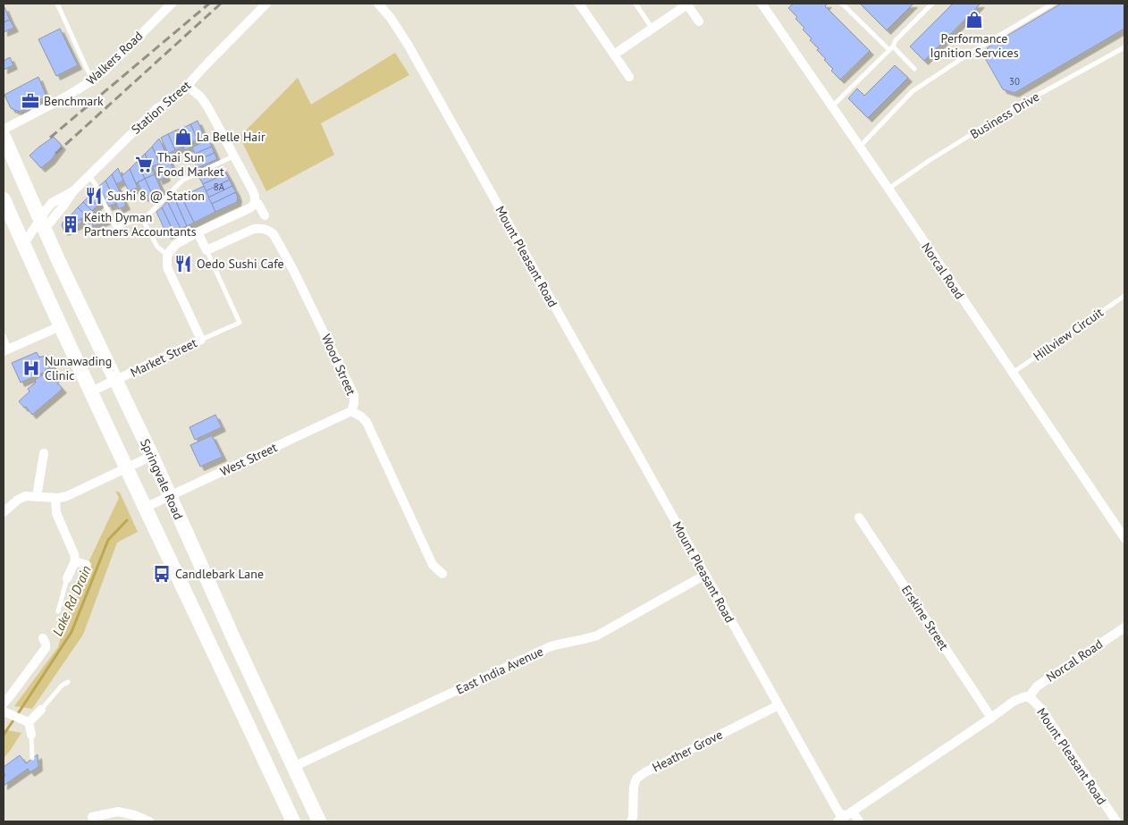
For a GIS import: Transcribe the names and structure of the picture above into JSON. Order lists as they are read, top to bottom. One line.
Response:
{"streets":{"highway":["Springvale Road"],"street":["Walkers Road","Station Street","Mount Pleasant Road","Norcal Road","Market Street","Wood Street","West Street","Erskine Street","East India Avenue","Heather Grove"],"lane":["Business Drive","Hillview Circuit"]},"crossings":[["Station Street","Springvale Road"],["Business Drive","Norcal Road"],["Mount Pleasant Road","Norcal Road"],["Mount Pleasant Road","Erskine Street"],["Mount Pleasant Road","East India Avenue"],["Mount Pleasant Road","Heather Grove"],["Norcal Road","Hillview Circuit"],["Market Street","Springvale Road"],["Wood Street","West Street"],["West Street","Springvale Road"],["Springvale Road","East India Avenue"]],"water":["Lake Rd Drain"],"places":{"shop":["Performance Ignition Services","La Belle Hair"],"office":["Benchmark"],"supermarket":["Thai Sun Food Market"],"restaurant":["Sushi 8 @ Station","Oedo Sushi Cafe"],"building":["Keith Dyman Partners Accountants"],"hospital":["Nunawading Clinic"],"bus stop":["Candlebark Lane"]},"house_numbers":["30","8A"]}
